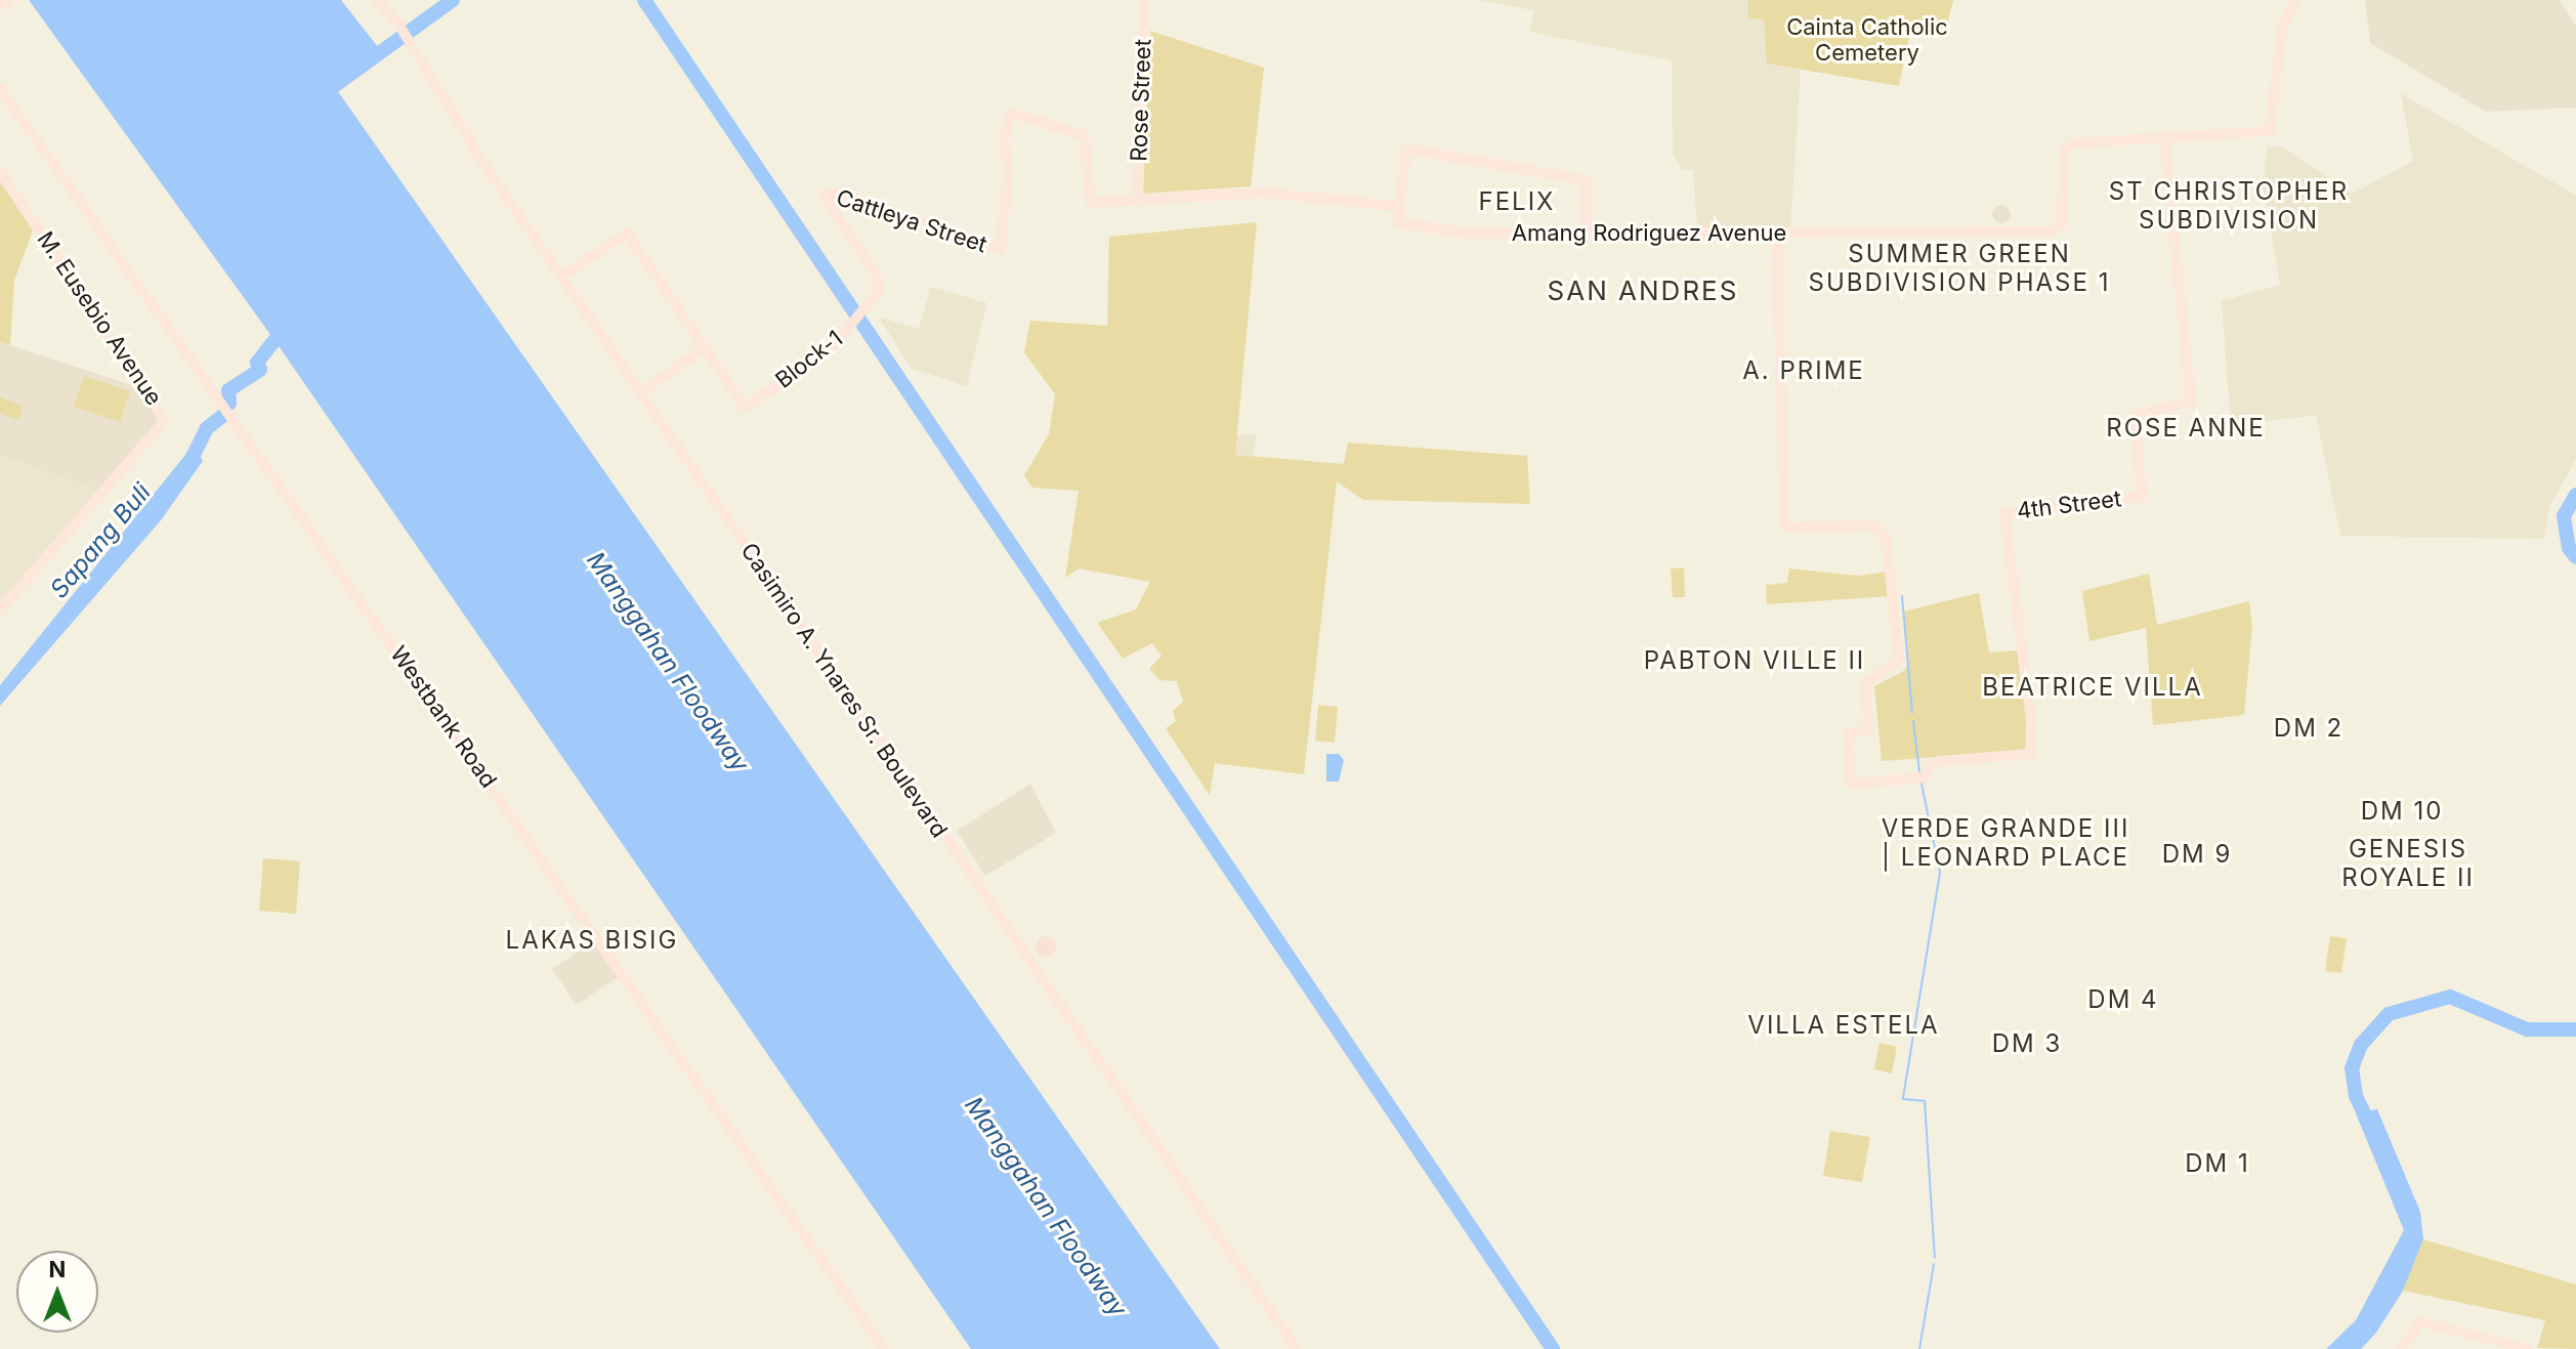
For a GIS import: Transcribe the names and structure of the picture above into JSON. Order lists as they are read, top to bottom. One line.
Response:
{"streets":{"street":["Rose Street","Cattleya Street","Amang Rodriguez Avenue","M. Eusebio Avenue","Block-1","4th Street","Casimiro A. Ynares Sr. Boulevard","Westbank Road"]},"crossings":[["Rose Street","Cattleya Street"],["Cattleya Street","Block-1"],["Amang Rodriguez Avenue","4th Street"]],"districts":["ST CHRISTOPHER SUBDIVISION","FELIX","SUMMER GREEN SUBDIVISION PHASE 1","SAN ANDRES","A. PRIME","ROSE ANNE","PABTON VILLE II","BEATRICE VILLA","DM 2","DM 10","VERDE GRANDE III | LEONARD PLACE","GENESIS ROYALE II","DM 9","LAKAS BISIG","DM 4","VILLA ESTELA","DM 3","DM 1"],"water":["Sapang Buli","Manggahan Floodway"],"parks":["Cainta Catholic Cemetery"],"north":"top"}
